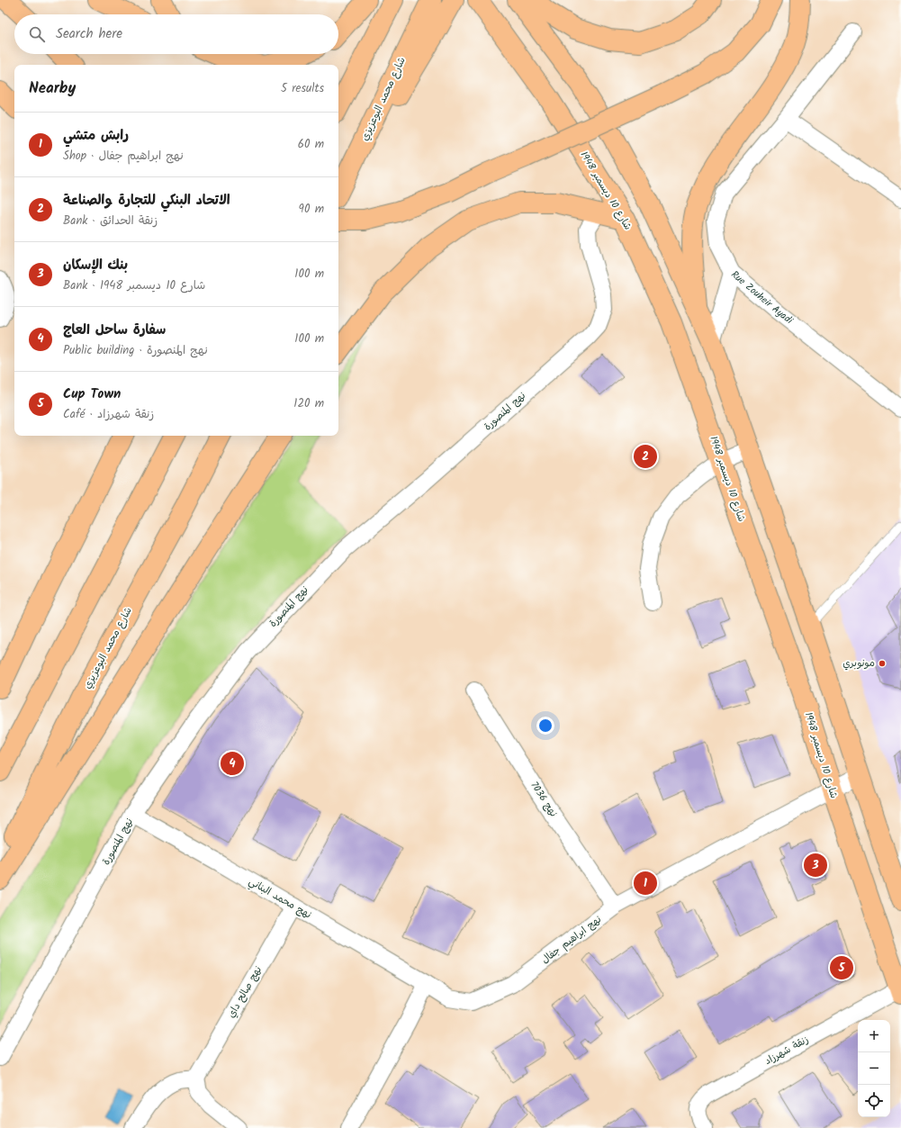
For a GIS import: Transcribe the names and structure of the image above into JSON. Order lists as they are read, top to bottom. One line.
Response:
{"streets":{"main road":["شارع محمد البوعزيزي","شارع 10 ديسمبر 1948"],"street":["Rue Zouheir Ayadi","نهج المنصورة","نهج 7036","نهج محمد البناني","نهج ابراهيم جفال","نهج صالح داي","زنقة شهرزاد"]},"crossings":[["شارع 10 ديسمبر 1948","نهج ابراهيم جفال"],["شارع 10 ديسمبر 1948","زنقة شهرزاد"],["نهج المنصورة","نهج محمد البناني"],["نهج 7036","نهج ابراهيم جفال"],["نهج محمد البناني","نهج ابراهيم جفال"],["نهج محمد البناني","نهج صالح داي"]],"places":["مونوبري"],"page":{"search":"Search here","heading":["Nearby","5 results"],"list":[{"mark":"1","name":"رابش متشي","note":"Shop · نهج ابراهيم جفال","value":"60 m"},{"mark":"2","name":"الاتحاد البنكي للتجارة والصناعة","note":"Bank · زنقة الحدائق","value":"90 m"},{"mark":"3","name":"بنك الإسكان","note":"Bank · شارع 10 ديسمبر 1948","value":"100 m"},{"mark":"4","name":"سفارة ساحل العاج","note":"Public building · نهج المنصورة","value":"100 m"},{"mark":"5","name":"Cup Town","note":"Café · زنقة شهرزاد","value":"120 m"}],"pins":["2","4","3","1","5"],"map_buttons":["+","−"]}}
